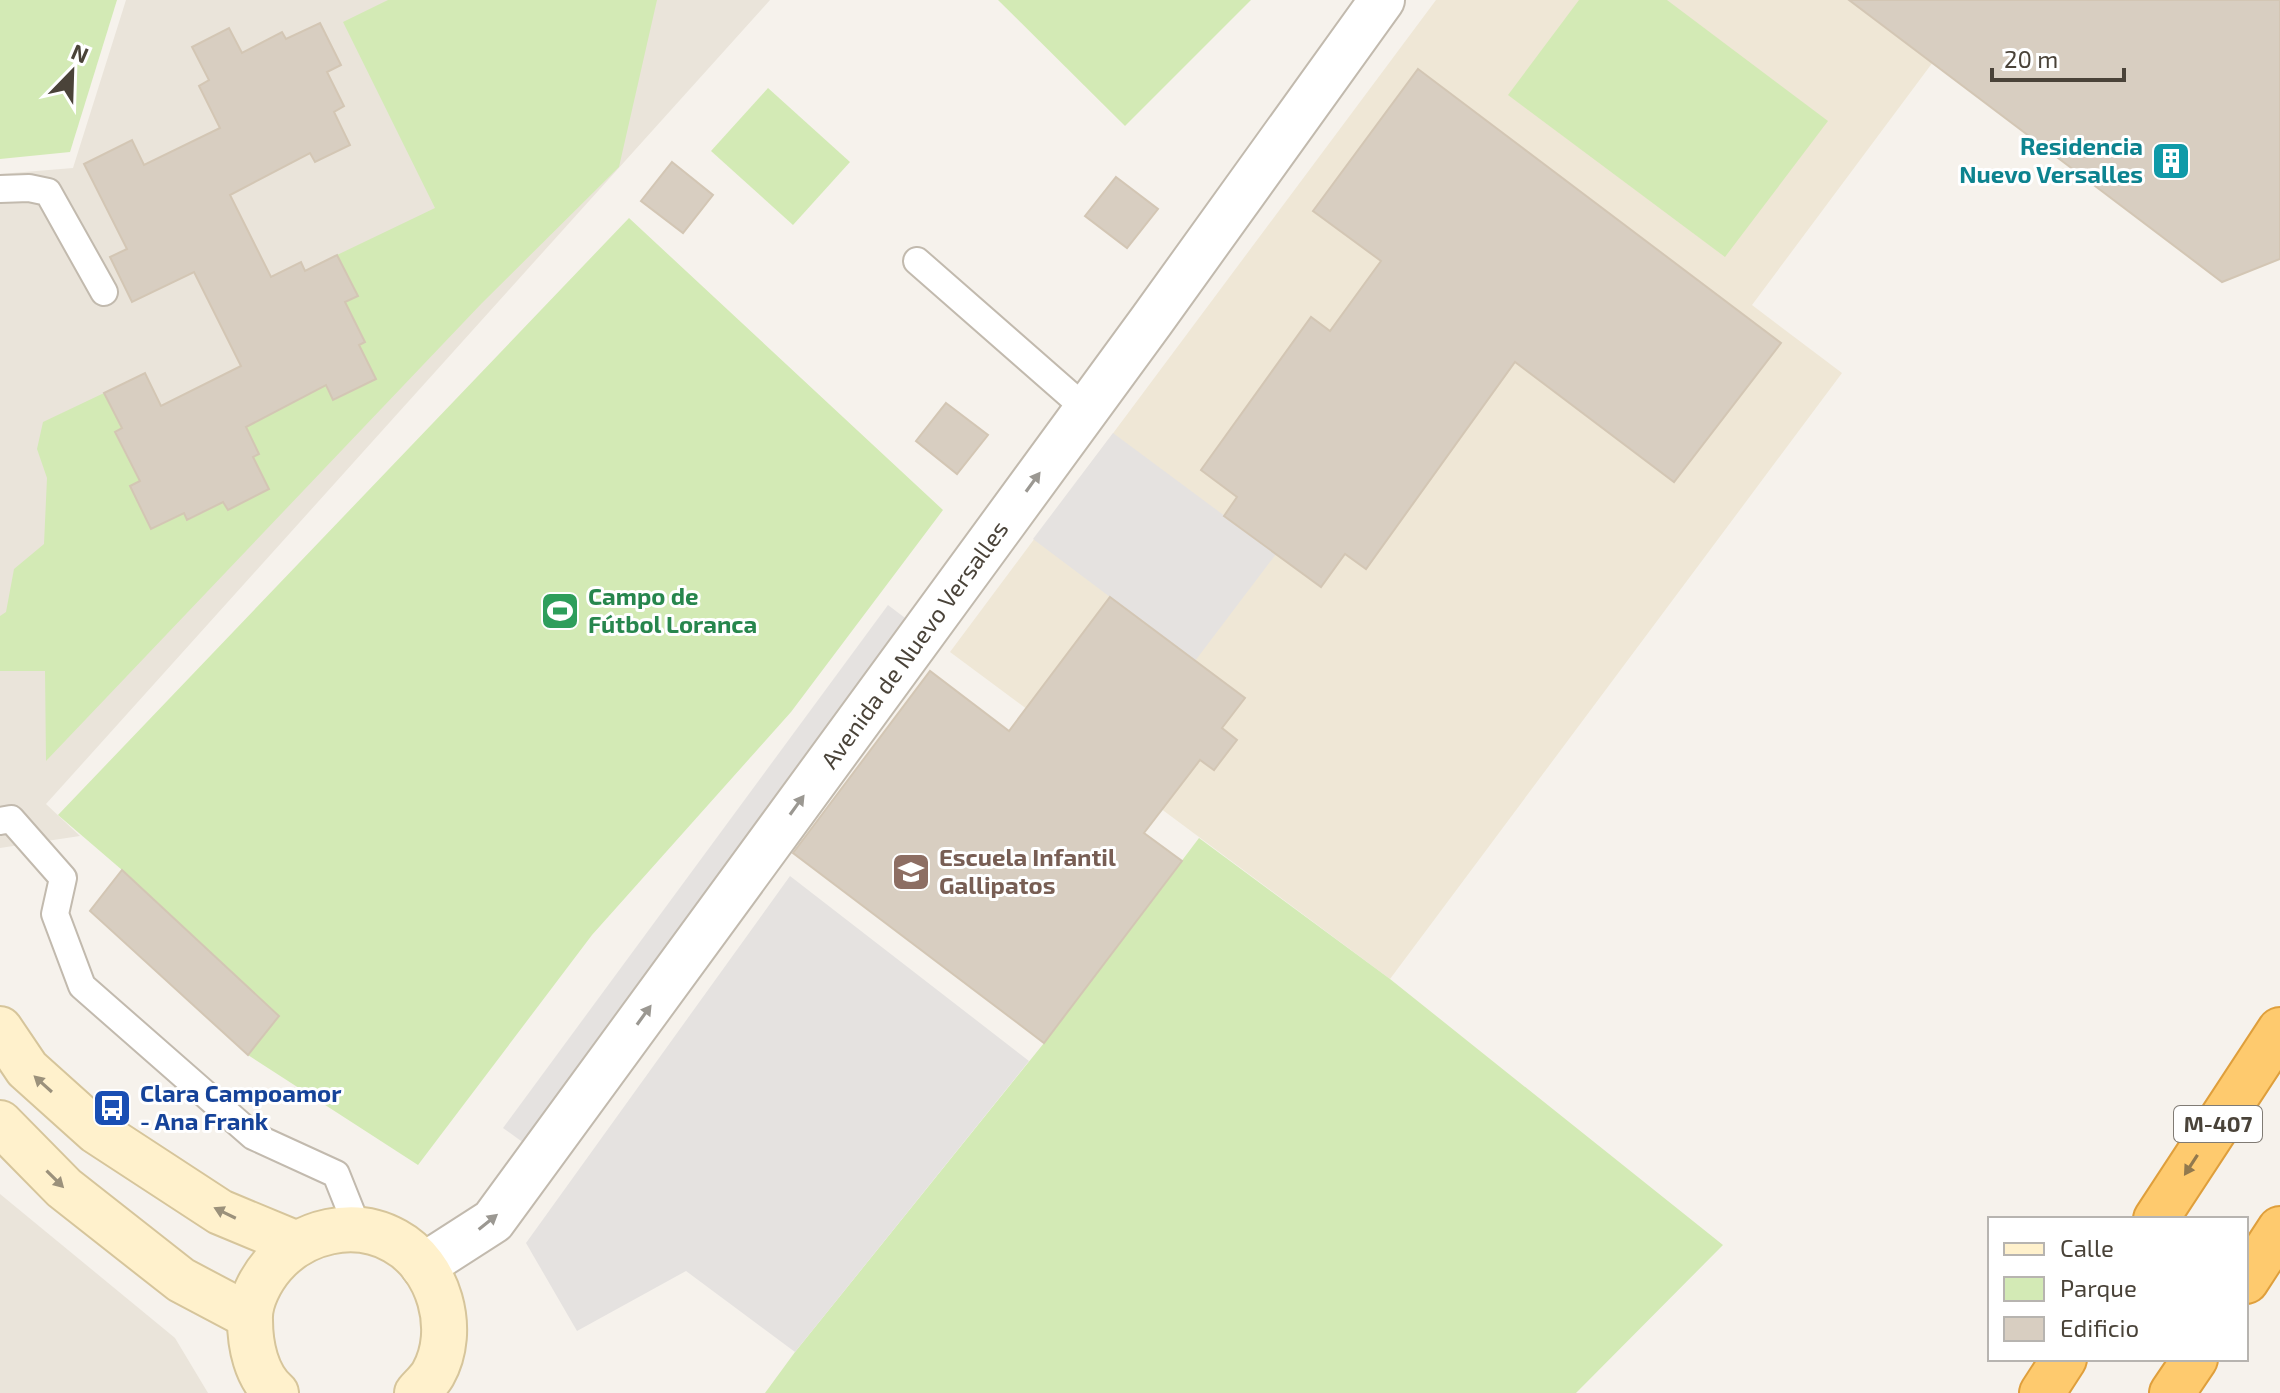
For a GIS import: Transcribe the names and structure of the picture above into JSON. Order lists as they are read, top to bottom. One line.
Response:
{"streets":{"highway":["M-407"],"street":["Avenida de Nuevo Versalles"]},"one_way":["Avenida de Nuevo Versalles"],"places":{"building":["Residencia Nuevo Versalles"],"sports":["Campo de Fútbol Loranca"],"school or university":["Escuela Infantil Gallipatos"],"bus stop":["Clara Campoamor - Ana Frank"]},"legend":["Calle","Parque","Edificio"],"scale_bar":"20 m","north":"top right"}
